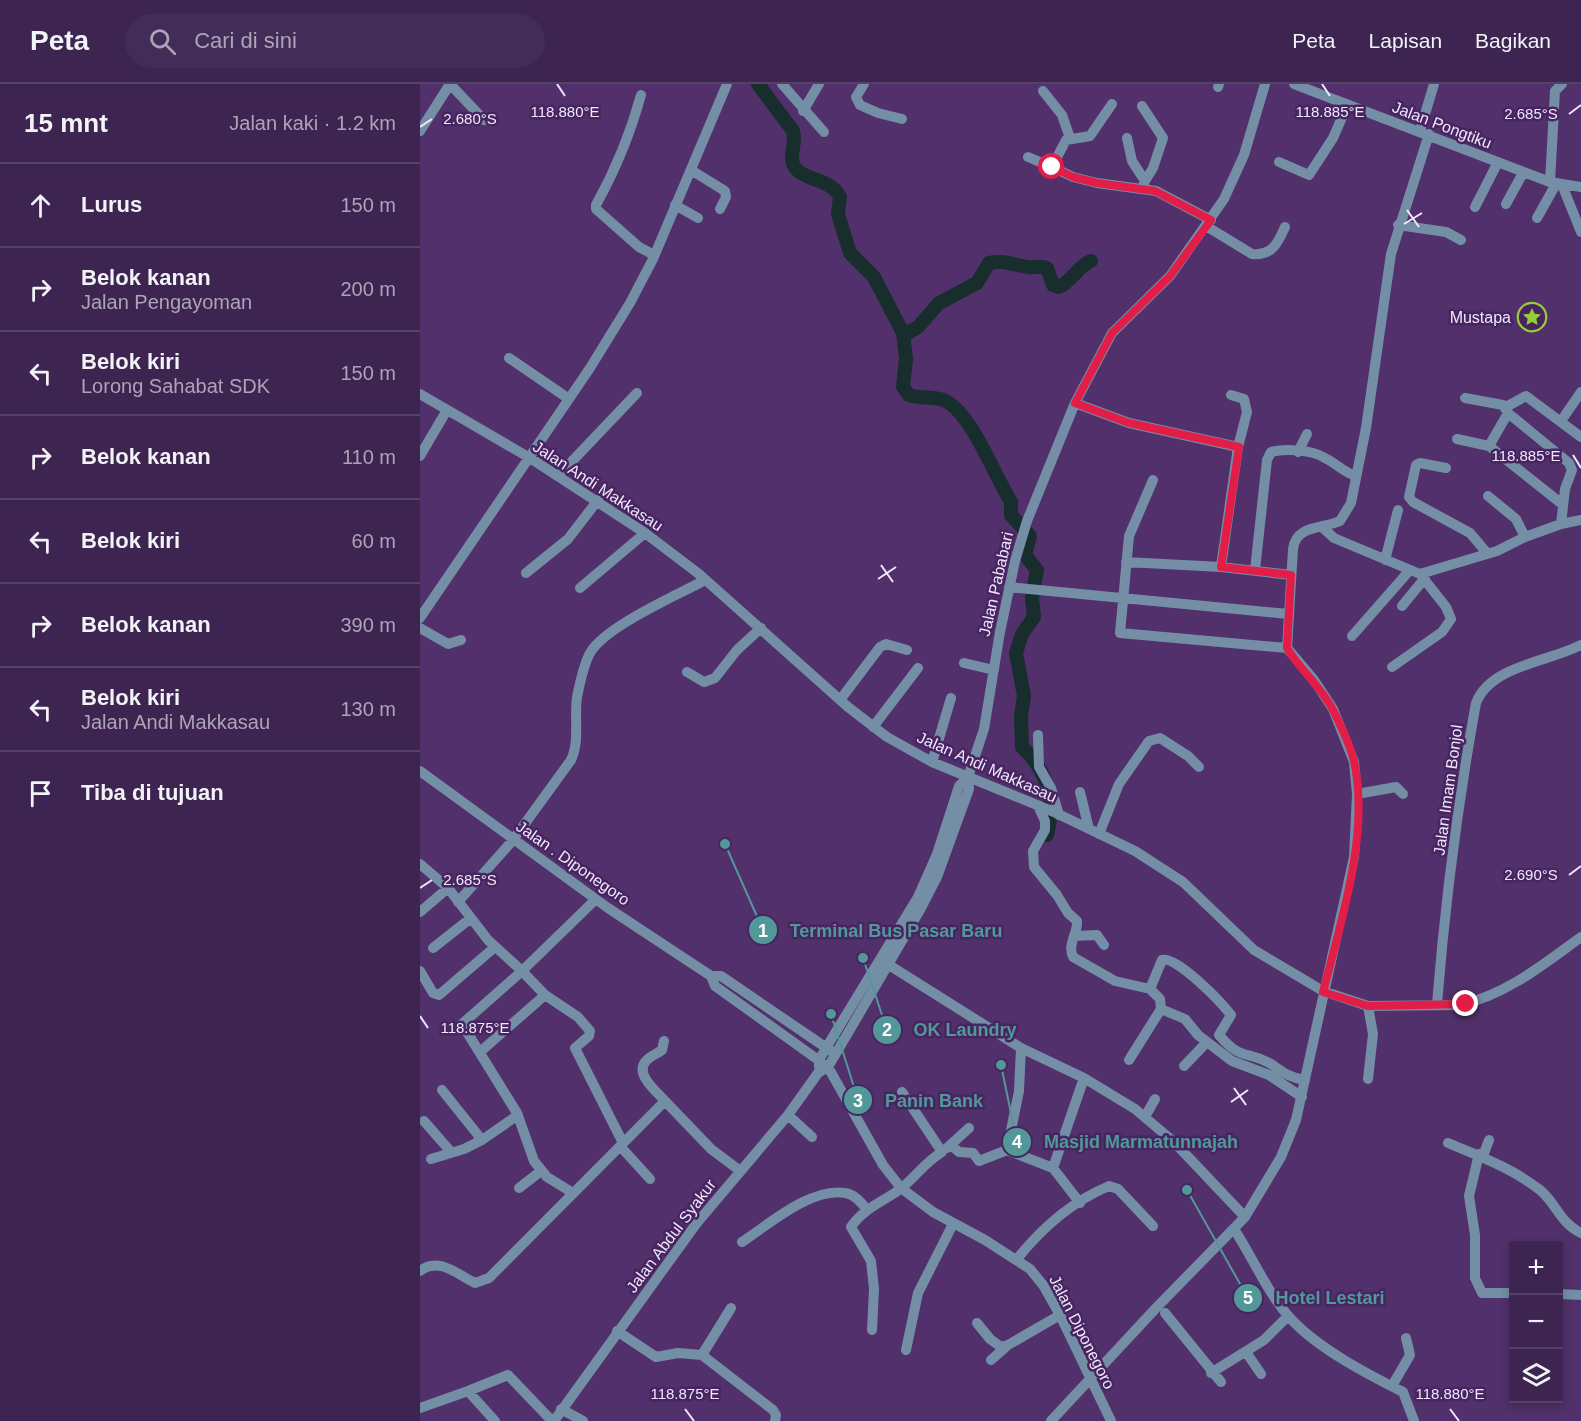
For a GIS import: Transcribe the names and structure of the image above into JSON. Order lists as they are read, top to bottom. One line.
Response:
{"streets":{"street":["Jalan Pongtiku","Jalan Andi Makkasau","Jalan Pababari","Jalan Imam Bonjol","Jalan . Diponegoro","Jalan Abdul Syakur","Jalan Diponegoro"]},"crossings":[["Jalan Andi Makkasau","Jalan Pababari"],["Jalan Andi Makkasau","Jalan Imam Bonjol"],["Jalan Andi Makkasau","Jalan Abdul Syakur"],["Jalan Pababari","Jalan Abdul Syakur"],["Jalan . Diponegoro","Jalan Diponegoro"],["Jalan Abdul Syakur","Jalan Diponegoro"]],"places":{"place":["Mustapa"],"other":["Terminal Bus Pasar Baru","OK Laundry","Panin Bank","Masjid Marmatunnajah","Hotel Lestari"]},"page":{"header":"Peta","search":"Cari di sini","nav":["Peta","Lapisan","Bagikan"],"heading":["15 mnt","Jalan kaki · 1.2 km"],"list":[["Lurus","150 m"],["Belok kanan","Jalan Pengayoman","200 m"],["Belok kiri","Lorong Sahabat SDK","150 m"],["Belok kanan","110 m"],["Belok kiri","60 m"],["Belok kanan","390 m"],["Belok kiri","Jalan Andi Makkasau","130 m"],"Tiba di tujuan"],"map_buttons":["+","−"]},"coordinates":["118.880°E","118.885°E","2.685°S","2.680°S","2.690°S","118.875°E"]}
